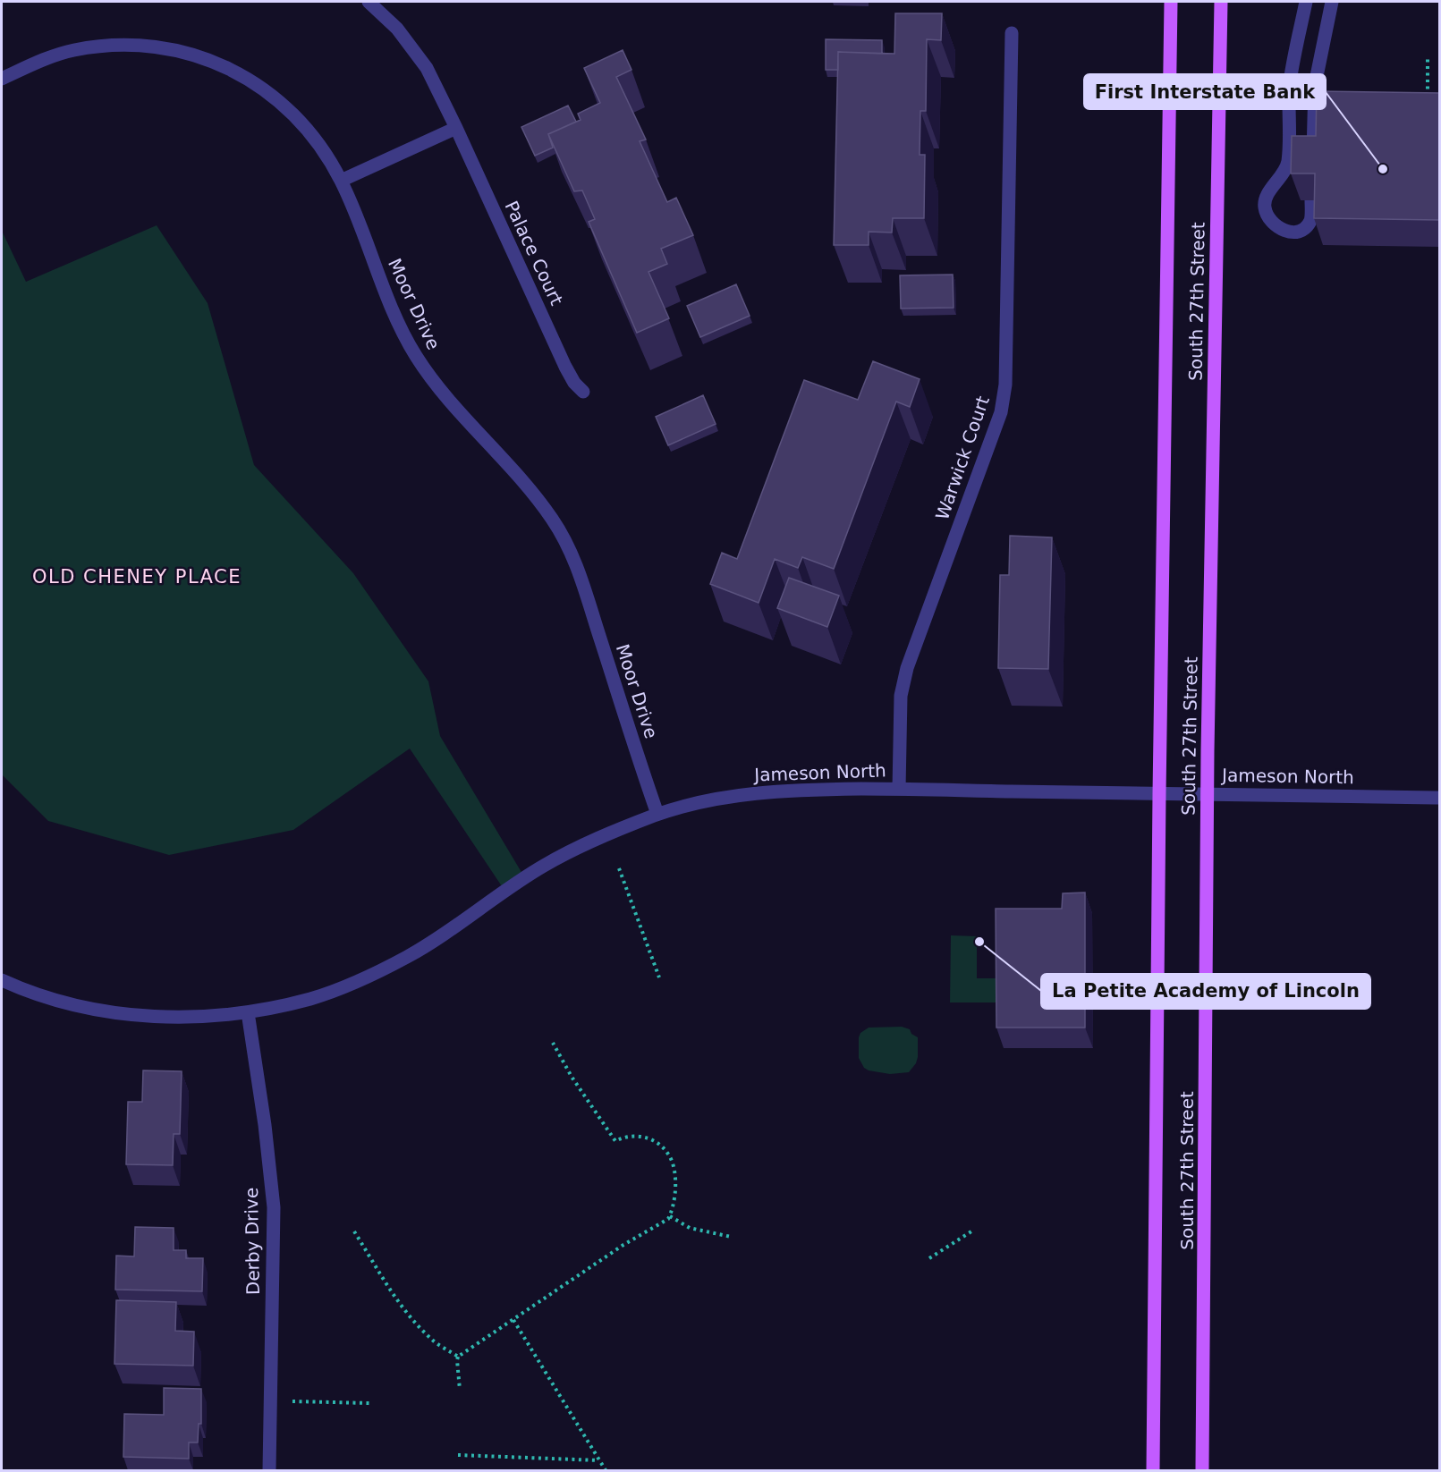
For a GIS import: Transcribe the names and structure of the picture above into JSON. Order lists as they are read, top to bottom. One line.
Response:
{"streets":{"main road":["South 27th Street"],"street":["Palace Court","Moor Drive","Warwick Court","Jameson North","Derby Drive"]},"crossings":[["South 27th Street","Jameson North"],["Moor Drive","Jameson North"],["Warwick Court","Jameson North"],["Jameson North","Derby Drive"]],"districts":["OLD CHENEY PLACE"],"places":["First Interstate Bank","La Petite Academy of Lincoln"]}
